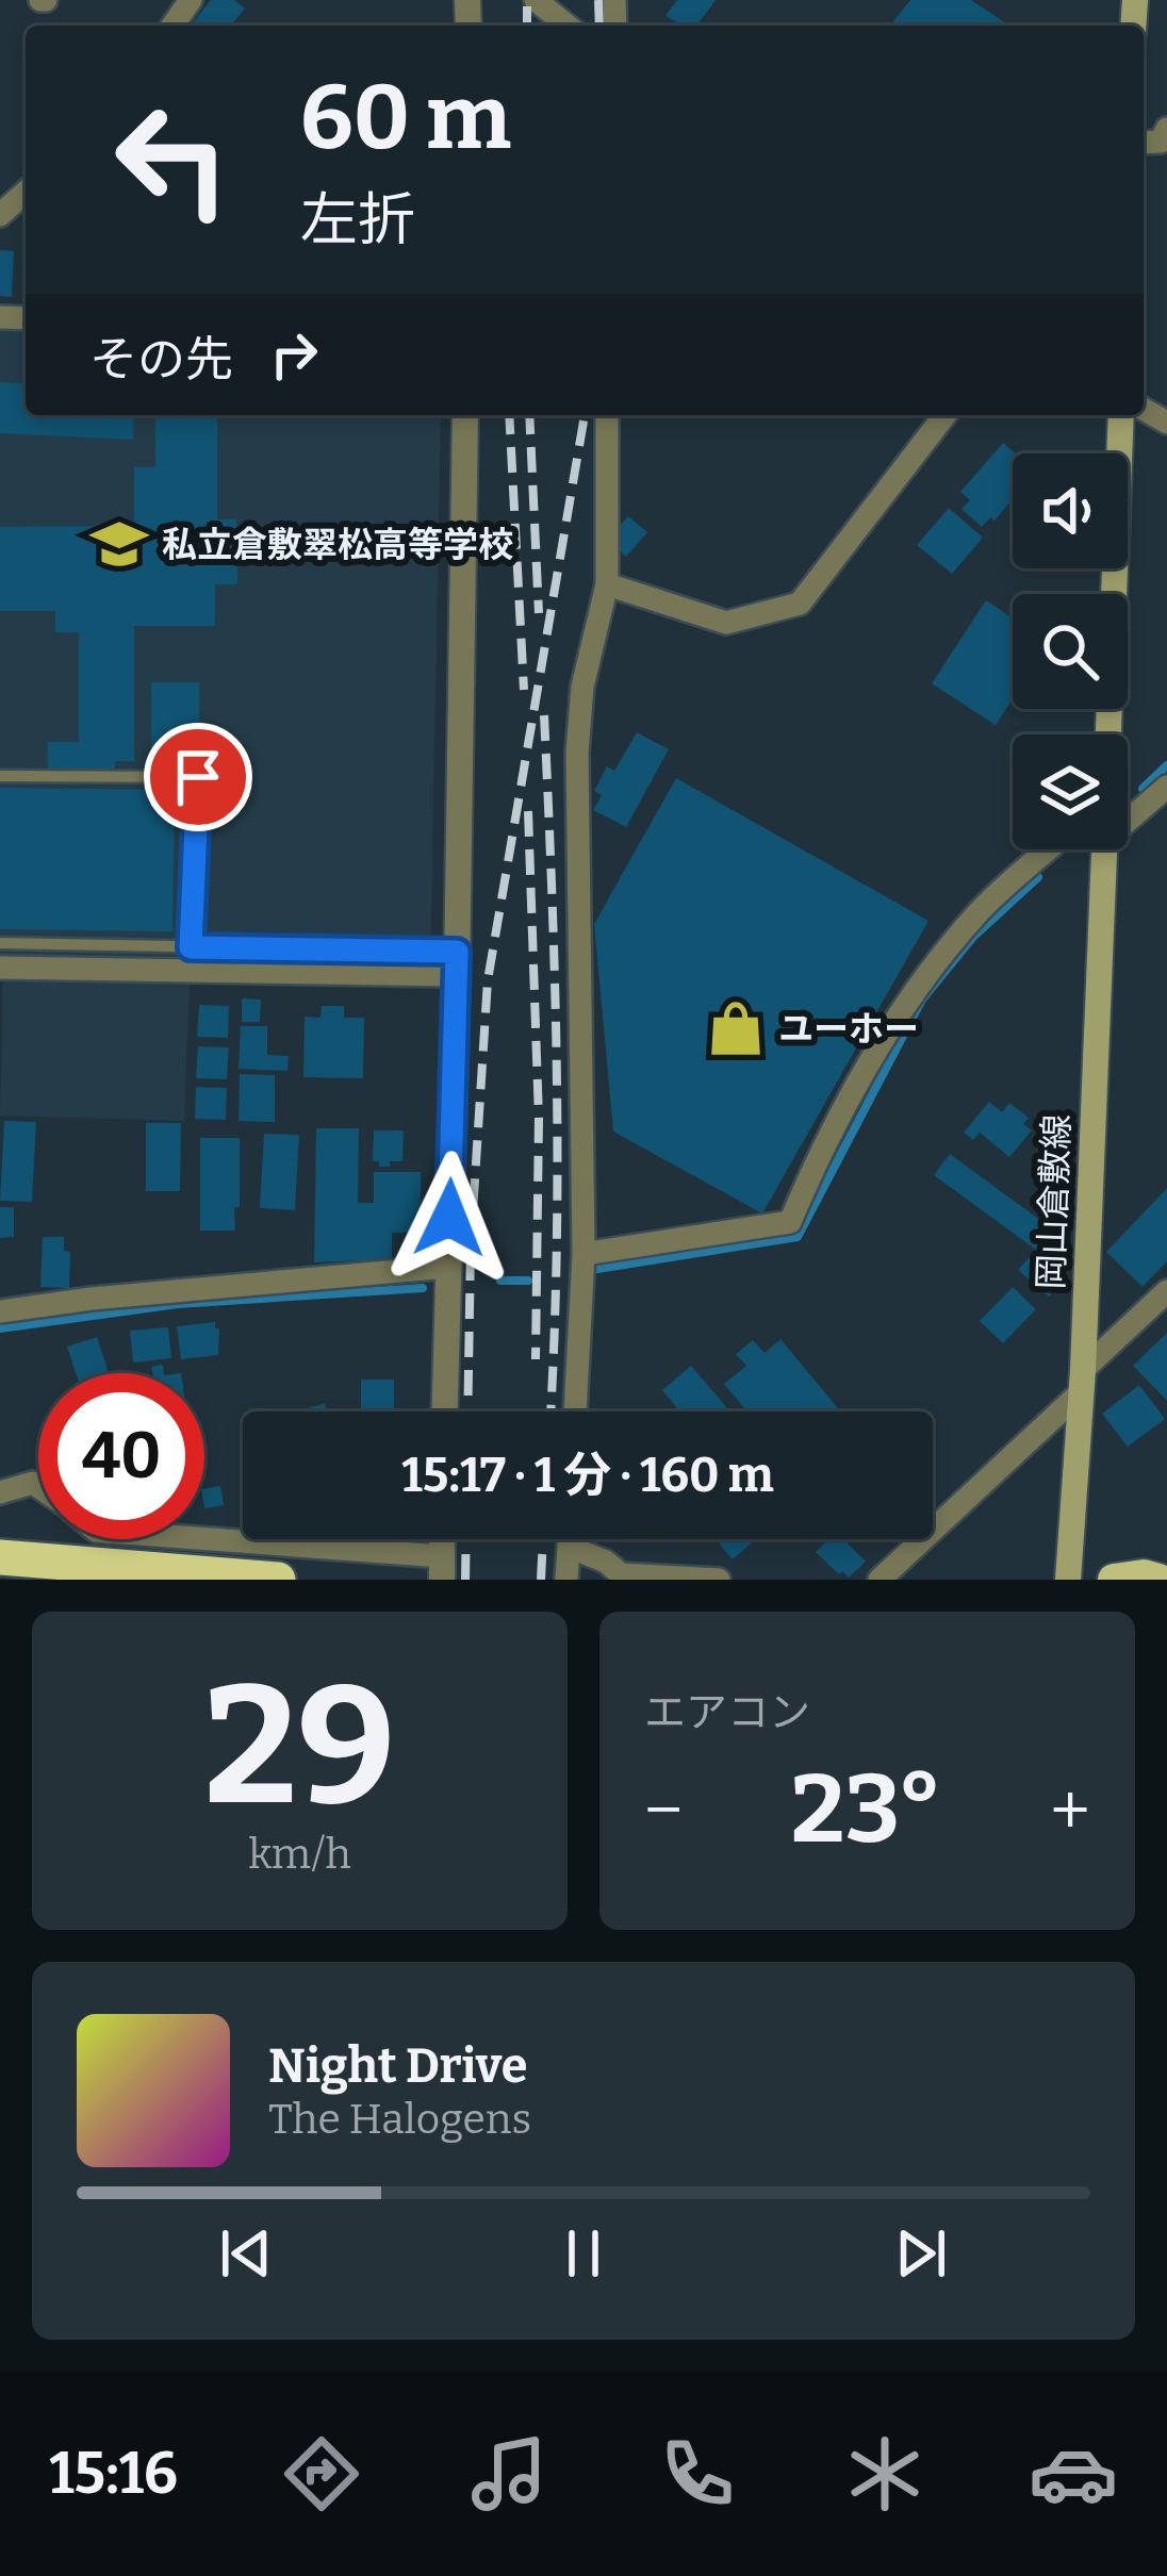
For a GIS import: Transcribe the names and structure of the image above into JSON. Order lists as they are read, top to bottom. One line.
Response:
{"streets":{"main road":["岡山倉敷線"]},"places":{"school or university":["私立倉敷翠松高等学校"],"shop":["ユーホー"]},"page":{"turn":["60 m","左折"],"then":"その先","limit":"40","trip":"15:17 · 1 分 · 160 m","tile":[["29","km/h"],"エアコン"],"heat":["−","23°","+"],"song":["Night Drive","The Halogens"],"tabs":"15:16"}}
